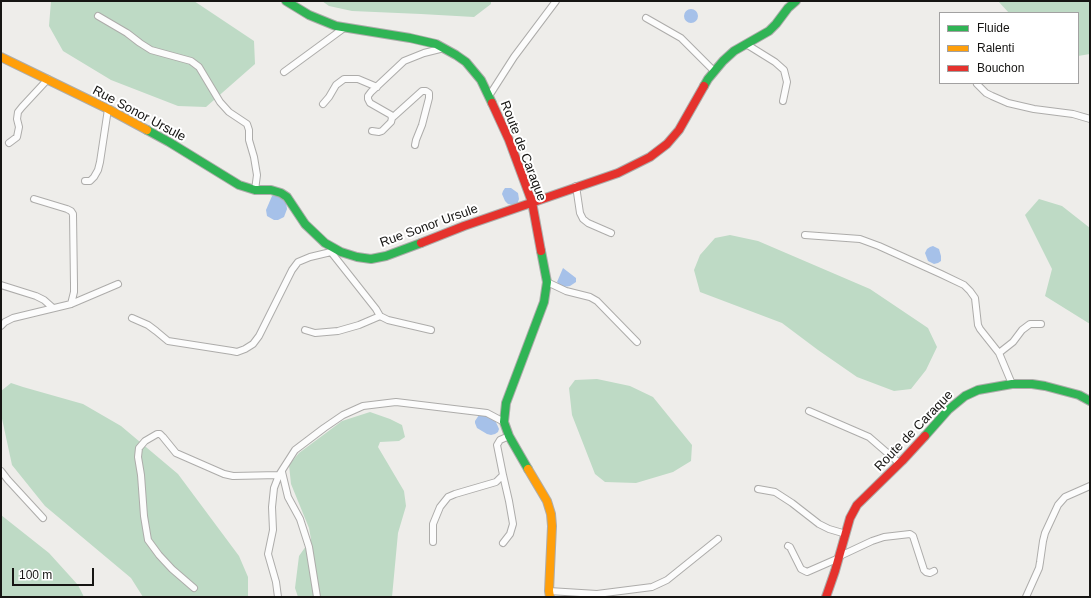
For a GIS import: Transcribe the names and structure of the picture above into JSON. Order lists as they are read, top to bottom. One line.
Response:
{"streets":{"street":["Rue Sonor Ursule","Route de Caraque"]},"crossings":[["Rue Sonor Ursule","Route de Caraque"]],"legend":["Fluide","Ralenti","Bouchon"],"scale_bar":"100 m"}
